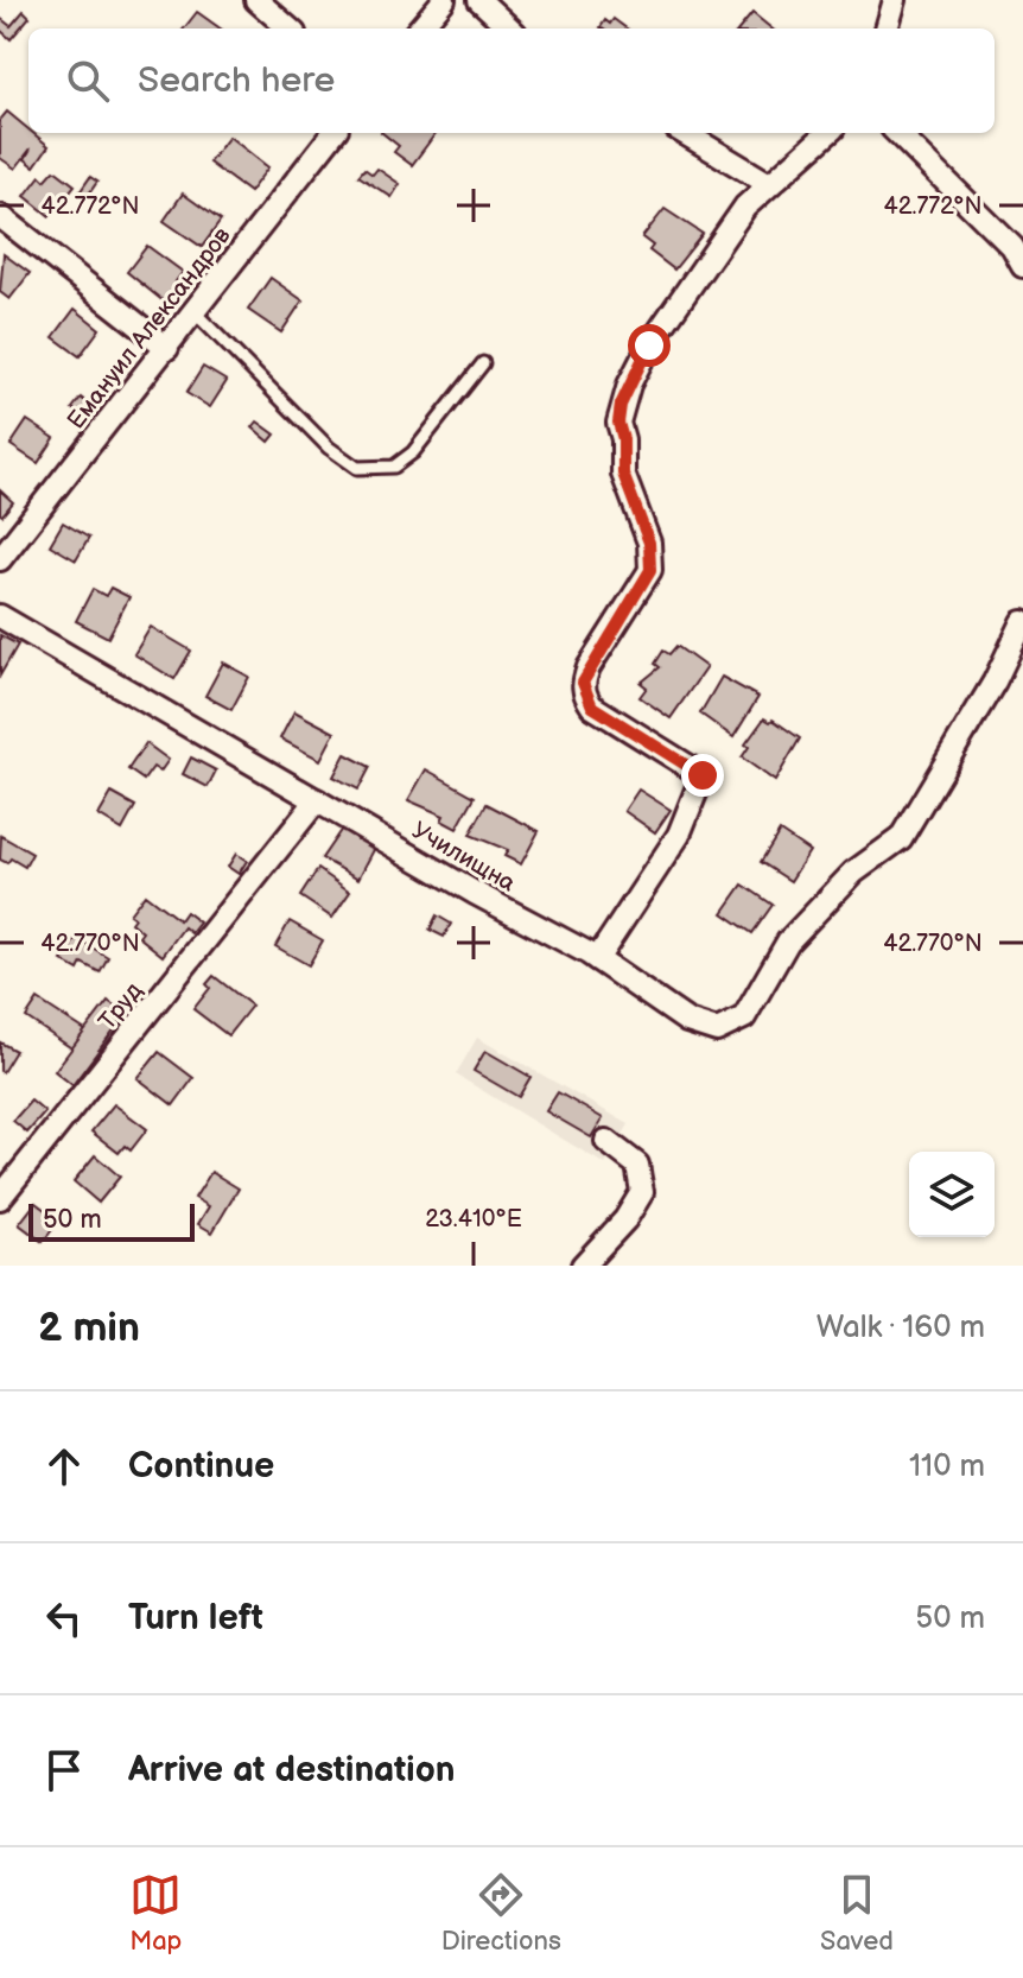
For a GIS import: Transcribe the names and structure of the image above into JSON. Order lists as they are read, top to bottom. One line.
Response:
{"streets":{"street":["Емануил Александров","Училищна","Труд"]},"crossings":[["Училищна","Труд"]],"scale_bar":"50 m","page":{"search":"Search here","scale":"50 m","heading":["2 min","Walk · 160 m"],"list":[["Continue","110 m"],["Turn left","50 m"],"Arrive at destination"],"nav":["Map","Directions","Saved"]},"coordinates":["42.772°N","42.770°N","23.410°E"]}
